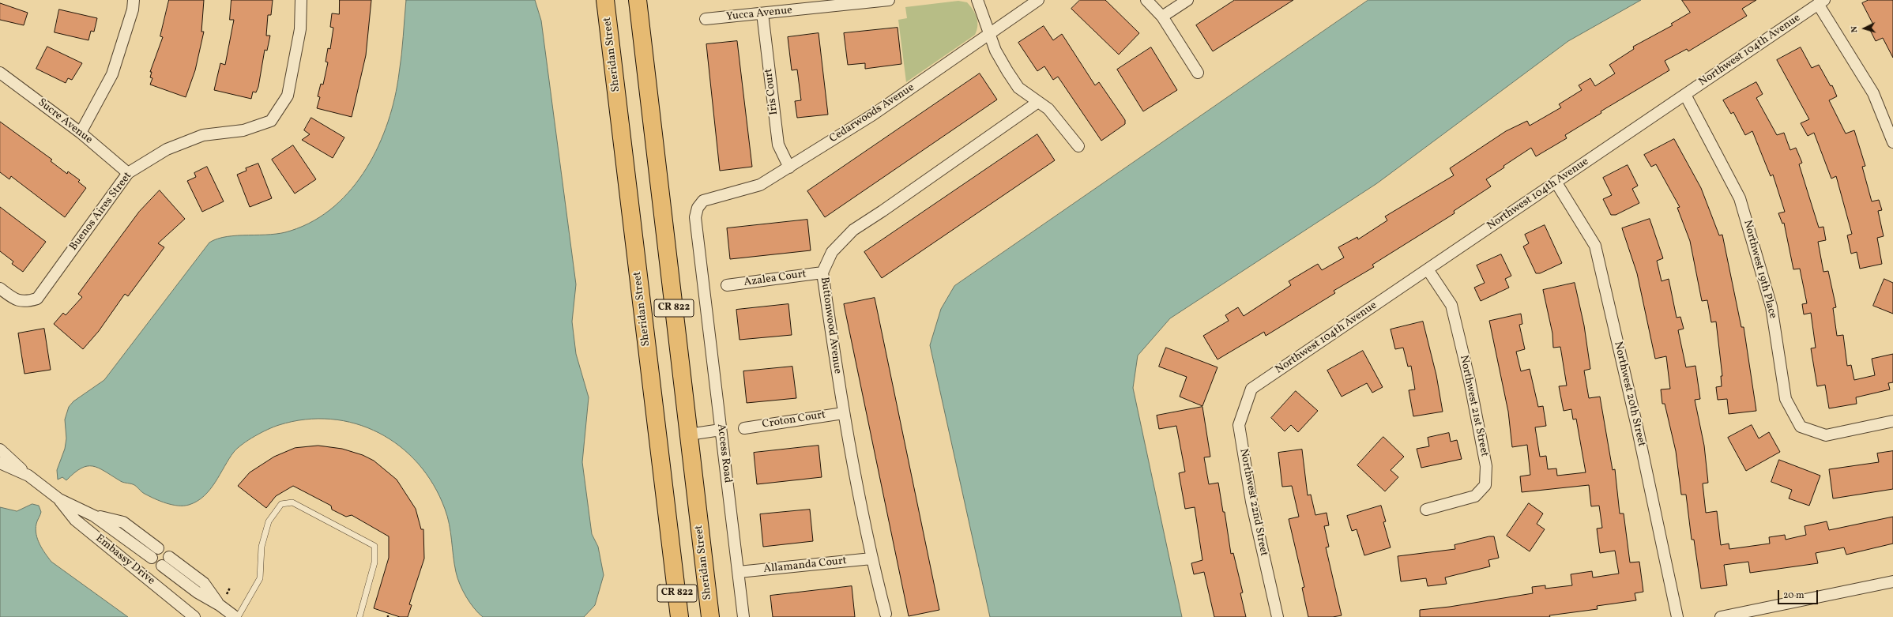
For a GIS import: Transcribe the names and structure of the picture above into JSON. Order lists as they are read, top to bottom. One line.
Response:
{"streets":{"main road":["Sheridan Street","CR 822"],"street":["Yucca Avenue","Northwest 104th Avenue","Iris Court","Cedarwoods Avenue","Sucre Avenue","Buenos Aires Street","Northwest 19th Place","Azalea Court","Buttonwood Avenue","Northwest 20th Street","Northwest 21st Street","Croton Court","Access Road","Northwest 22nd Street","Embassy Drive","Allamanda Court"]},"crossings":[["Yucca Avenue","Iris Court"],["Northwest 104th Avenue","Northwest 19th Place"],["Northwest 104th Avenue","Northwest 20th Street"],["Northwest 104th Avenue","Northwest 21st Street"],["Northwest 104th Avenue","Northwest 22nd Street"],["Iris Court","Cedarwoods Avenue"],["Cedarwoods Avenue","Access Road"],["Sucre Avenue","Buenos Aires Street"],["Azalea Court","Buttonwood Avenue"],["Buttonwood Avenue","Croton Court"],["Buttonwood Avenue","Allamanda Court"],["Access Road","Allamanda Court"]],"scale_bar":"20 m","north":"left"}
